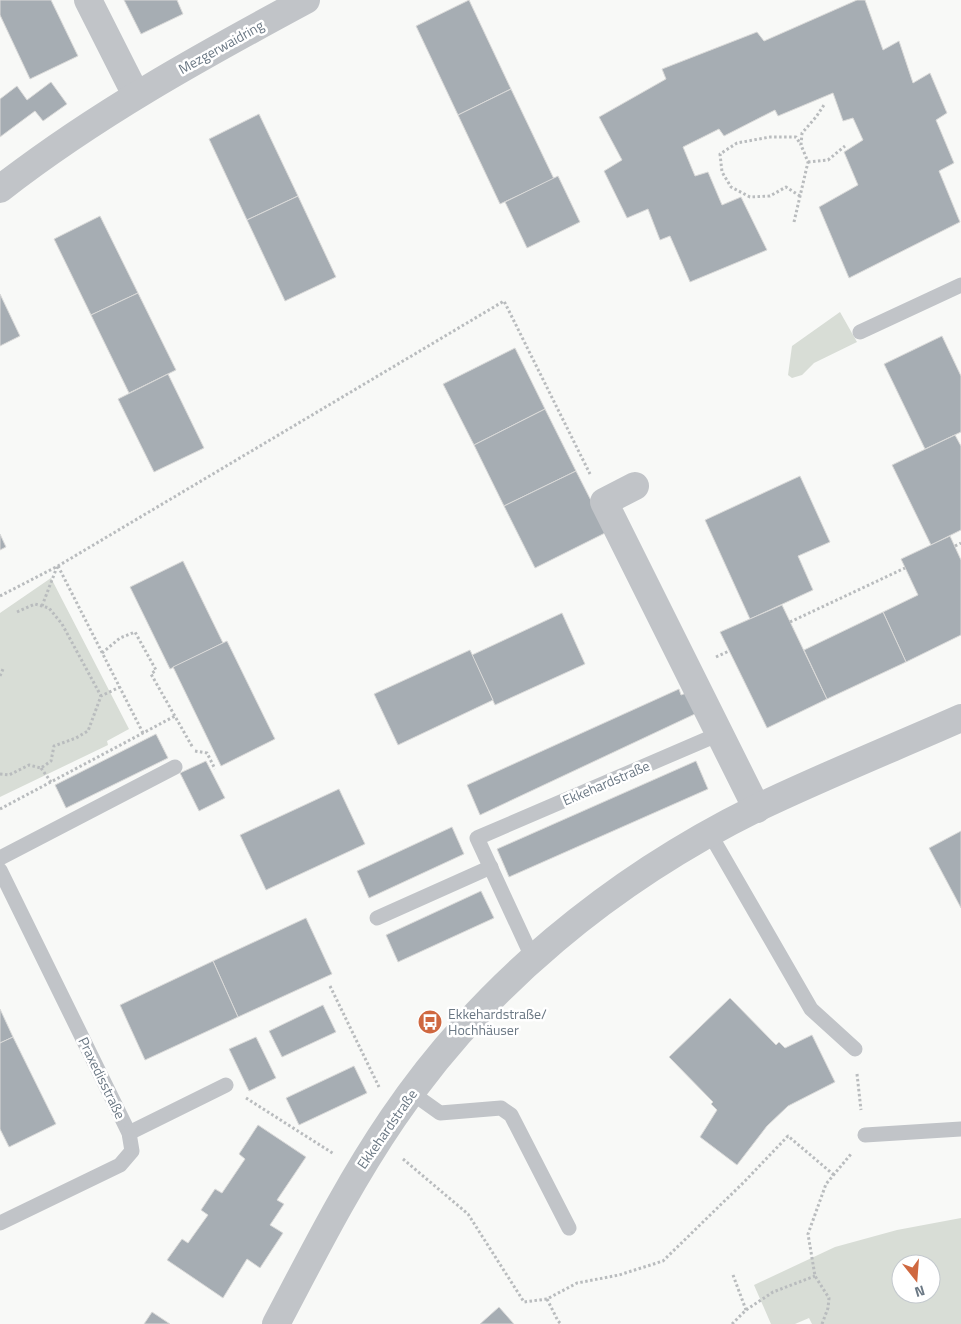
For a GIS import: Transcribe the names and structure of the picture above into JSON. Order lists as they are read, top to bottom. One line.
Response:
{"streets":{"street":["Mezgerwaidring","Ekkehardstraße"],"lane":["Praxedisstraße"]},"places":{"bus stop":["Ekkehardstraße/ Hochhäuser"]},"north":"bottom"}
